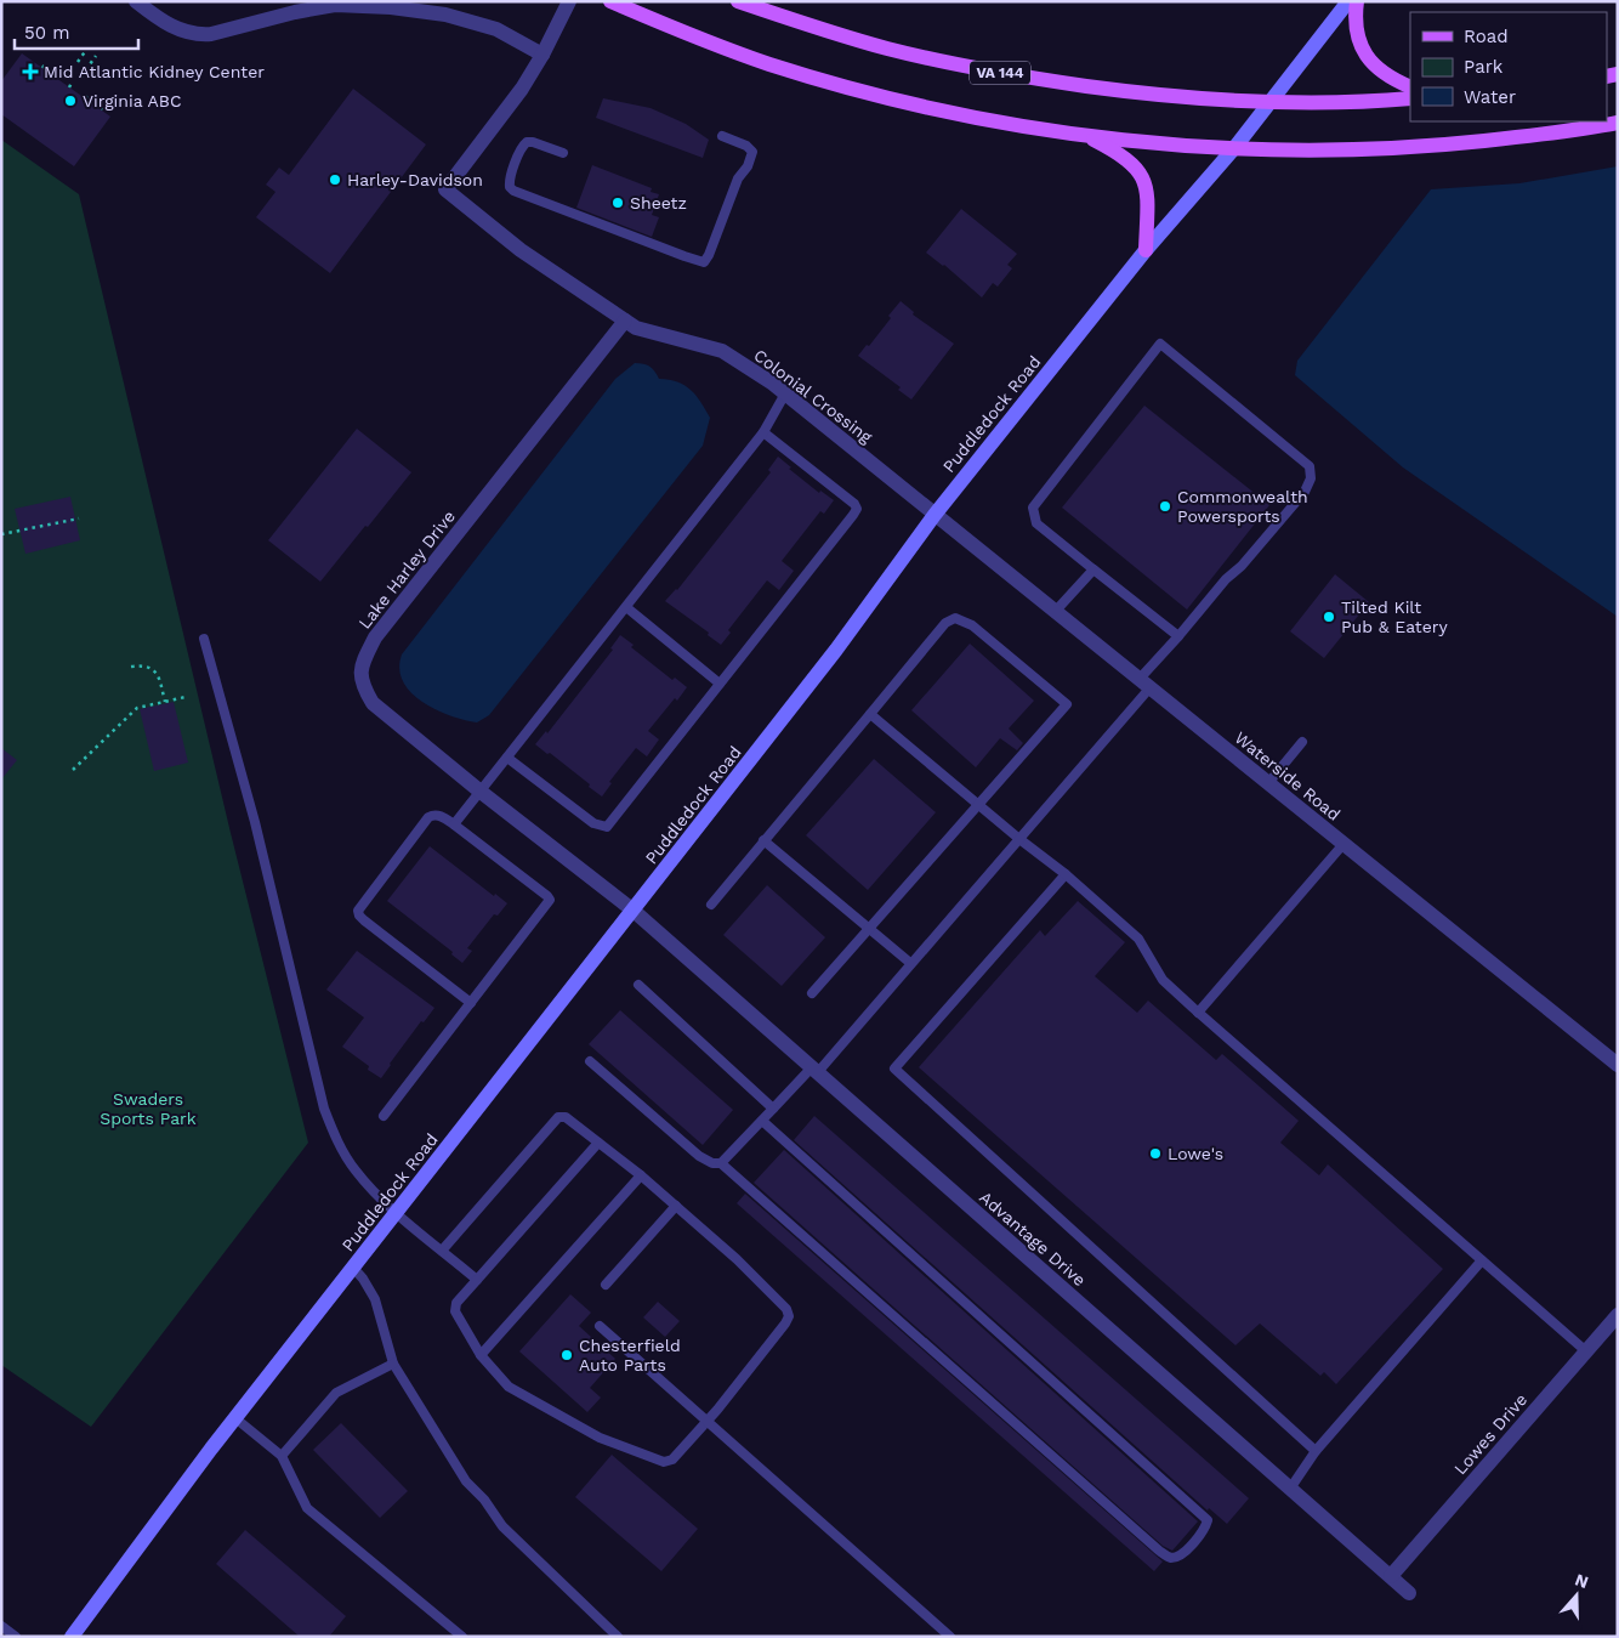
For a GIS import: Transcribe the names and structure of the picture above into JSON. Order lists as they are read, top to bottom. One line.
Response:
{"streets":{"main road":["VA 144","Puddledock Road"],"street":["Colonial Crossing","Lake Harley Drive","Waterside Road","Advantage Drive","Lowes Drive"]},"crossings":[["VA 144","Puddledock Road"],["Colonial Crossing","Puddledock Road"],["Colonial Crossing","Lake Harley Drive"],["Colonial Crossing","Waterside Road"],["Puddledock Road","Lake Harley Drive"],["Puddledock Road","Waterside Road"],["Puddledock Road","Advantage Drive"],["Lake Harley Drive","Advantage Drive"],["Advantage Drive","Lowes Drive"]],"parks":["Swaders Sports Park"],"places":{"health":["Mid Atlantic Kidney Center"],"other":["Virginia ABC","Harley-Davidson","Sheetz","Commonwealth Powersports","Tilted Kilt Pub & Eatery","Lowe's","Chesterfield Auto Parts"]},"legend":["Road","Park","Water"],"scale_bar":"50 m","north":"top"}
